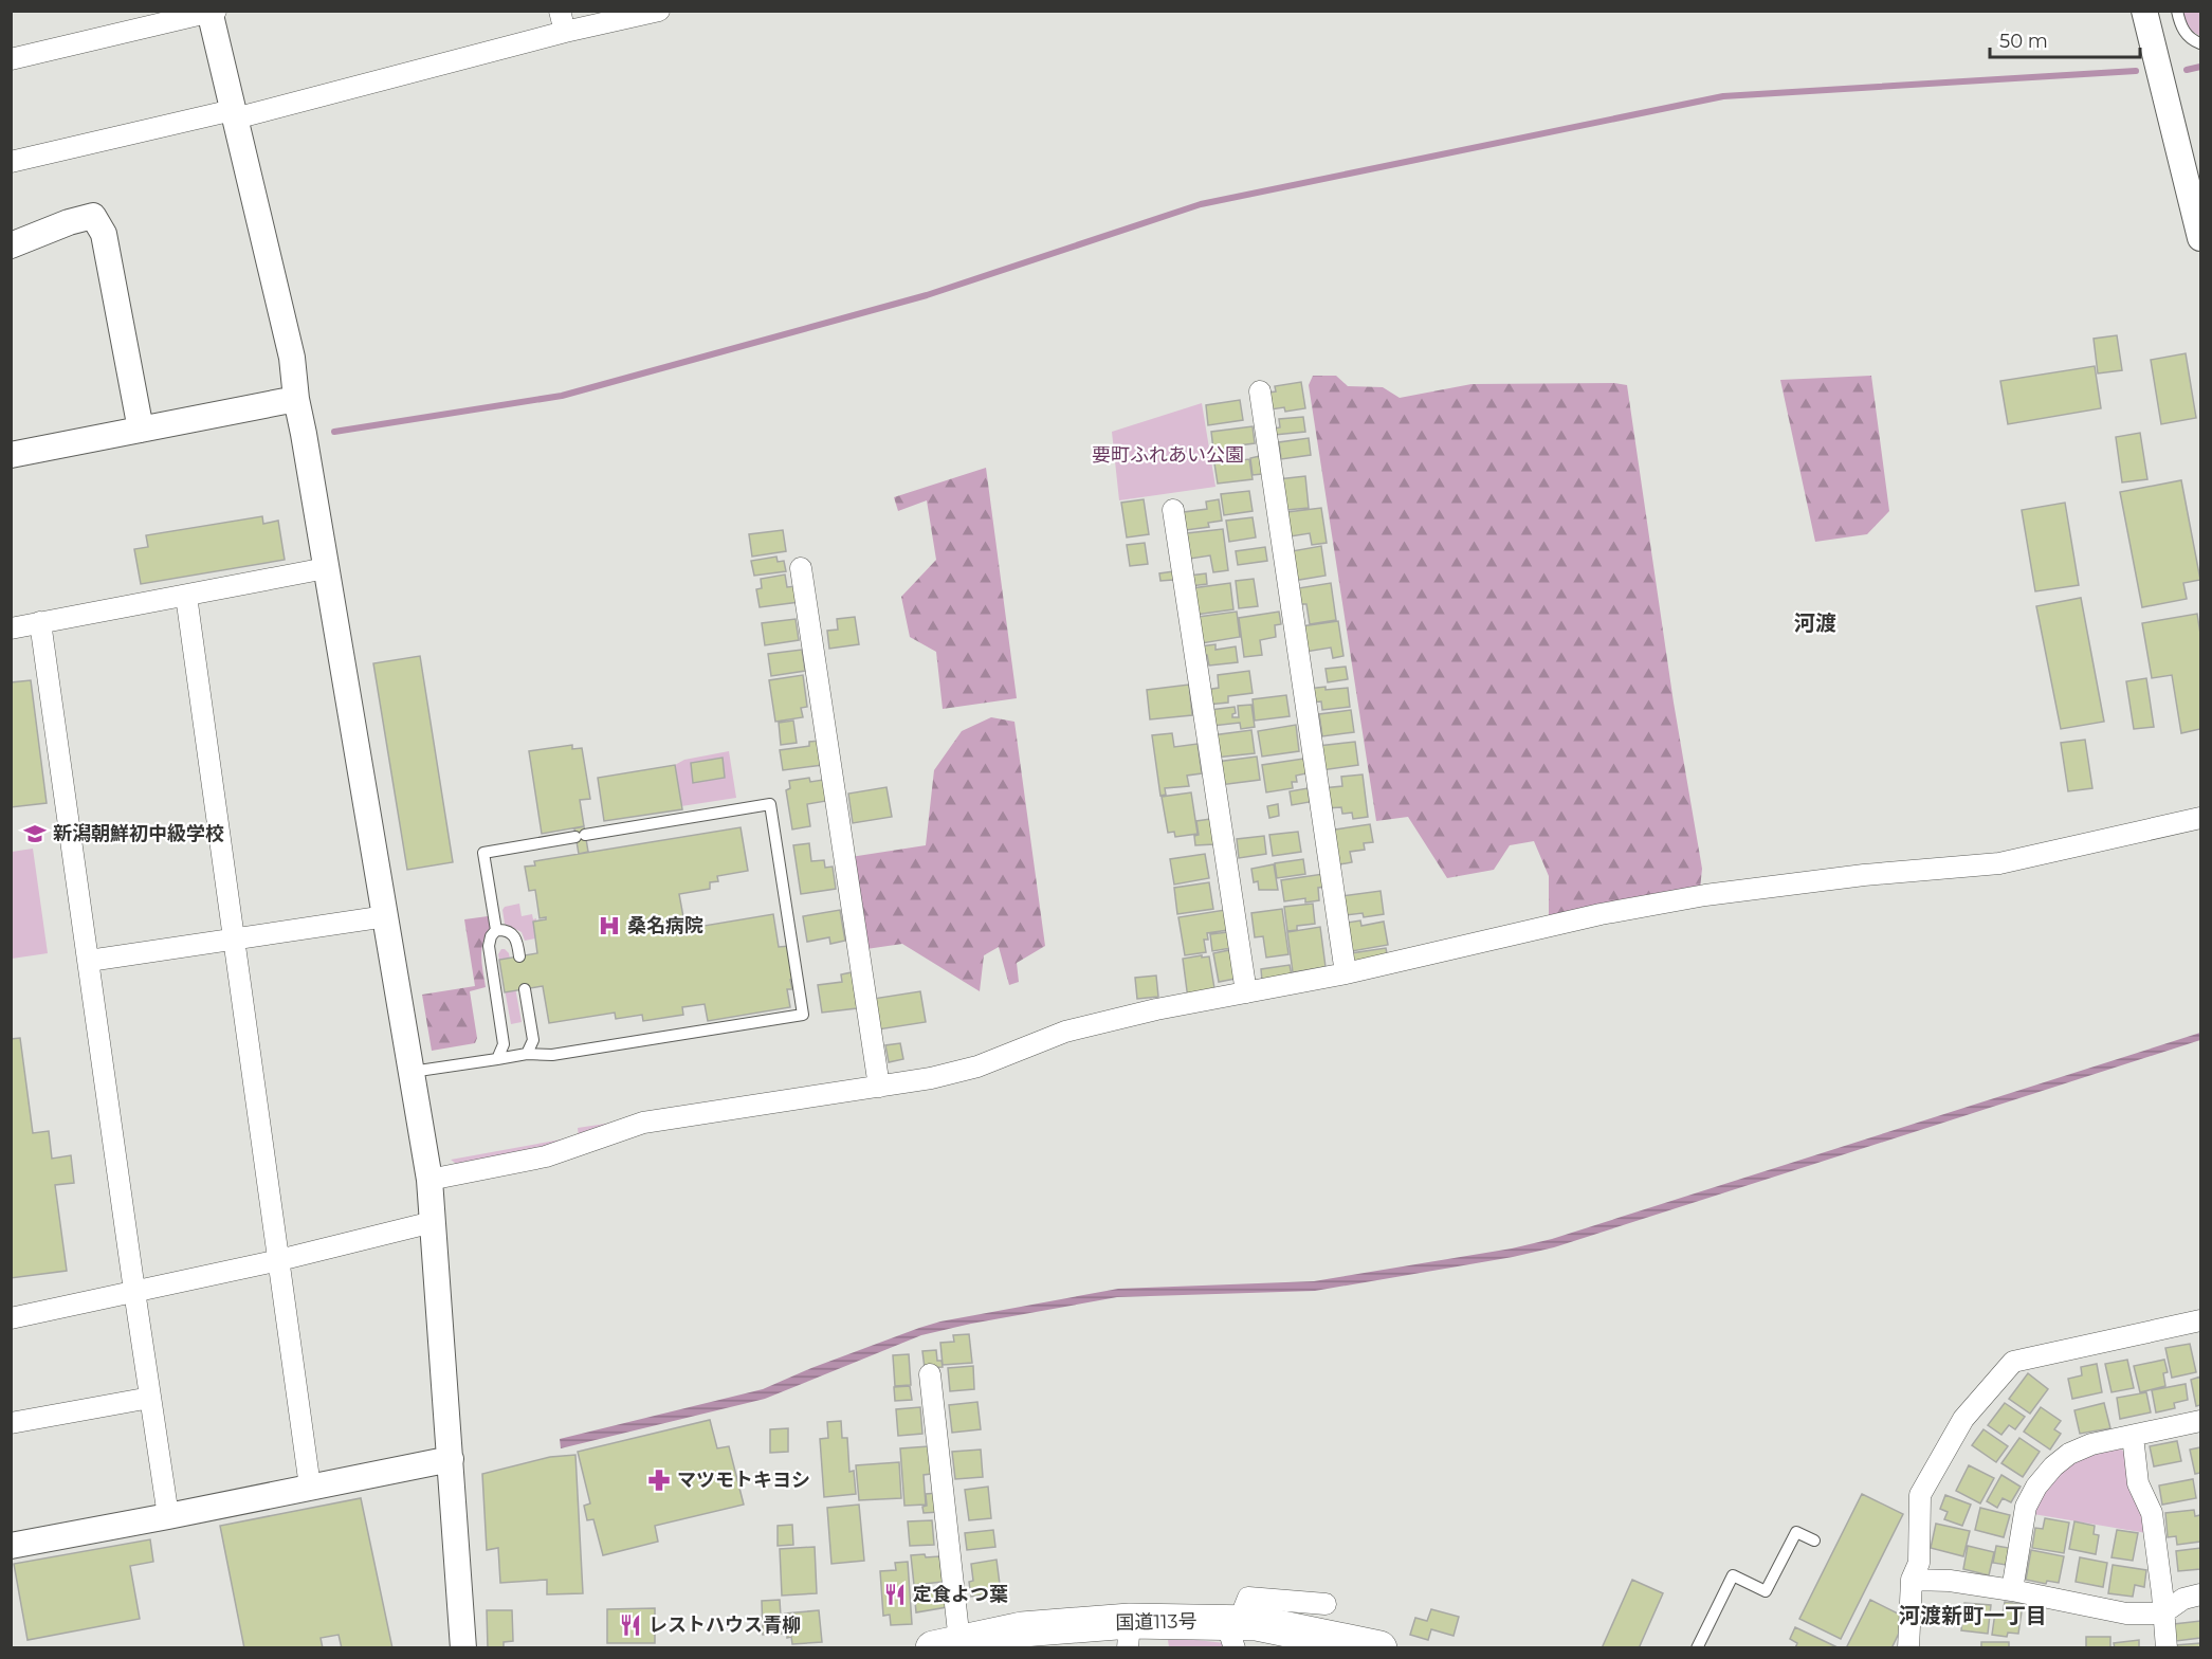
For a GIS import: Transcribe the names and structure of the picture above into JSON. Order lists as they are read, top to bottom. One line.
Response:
{"streets":{"highway":["国道113号"]},"districts":["河渡","河渡新町一丁目"],"parks":["要町ふれあい公園"],"places":{"school or university":["新潟朝鮮初中級学校"],"hospital":["桑名病院"],"pharmacy":["マツモトキヨシ"],"restaurant":["定食よつ葉","レストハウス青柳"]},"scale_bar":"50 m"}
